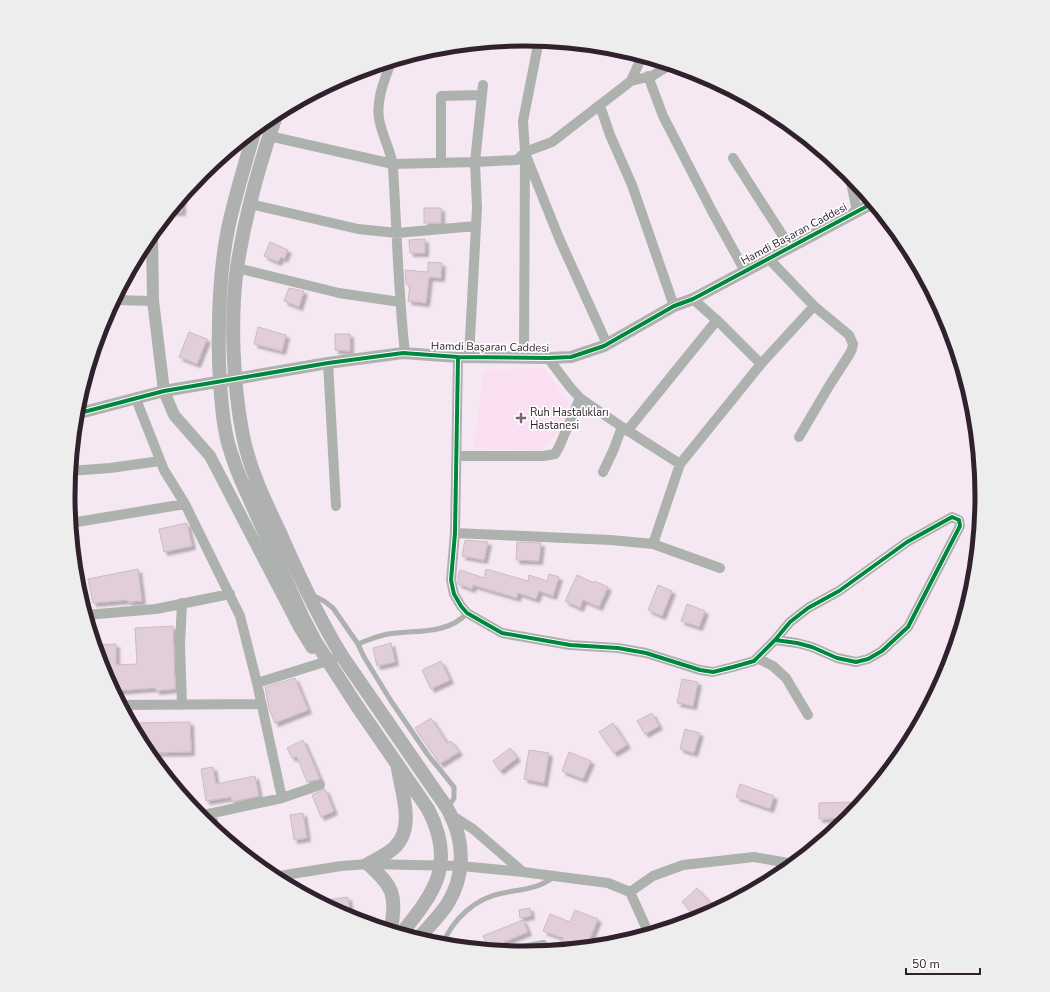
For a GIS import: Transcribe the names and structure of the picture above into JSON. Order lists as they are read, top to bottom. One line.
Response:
{"streets":{"street":["Hamdi Başaran Caddesi"]},"places":{"health":["Ruh Hastalıkları Hastanesi"]},"scale_bar":"50 m"}
